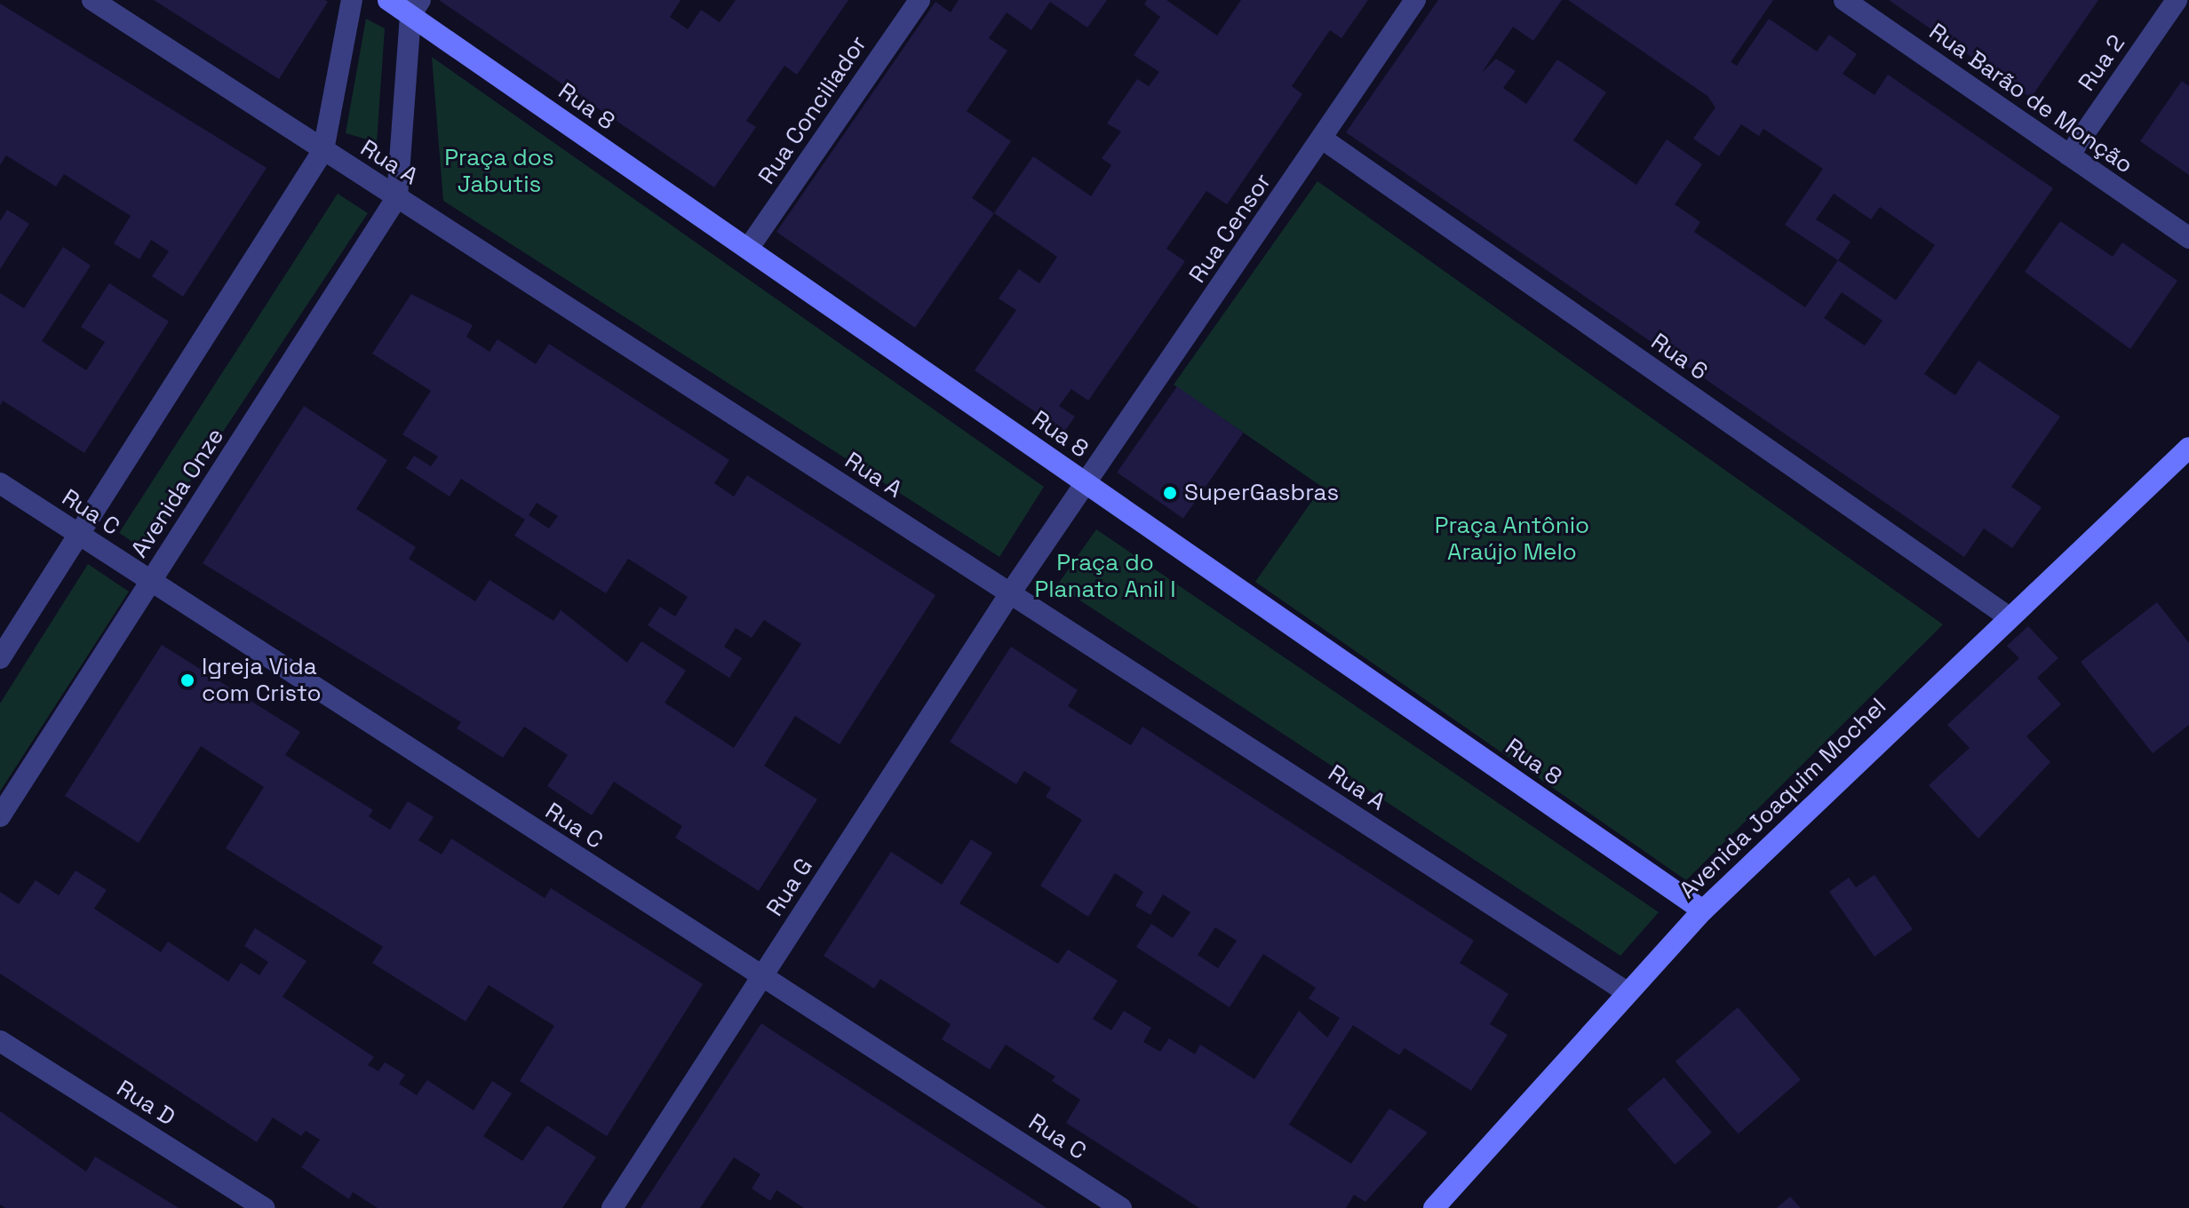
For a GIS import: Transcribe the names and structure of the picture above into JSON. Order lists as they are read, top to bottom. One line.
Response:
{"streets":{"street":["Rua 2","Rua Barão de Monção","Rua 8","Rua Conciliador","Rua A","Rua Censor","Rua 6","Avenida Onze","Rua C","Avenida Joaquim Mochel","Rua G","Rua D"]},"crossings":[["Rua 2","Rua Barão de Monção"],["Rua 8","Rua Conciliador"],["Rua 8","Rua Censor"],["Rua 8","Avenida Joaquim Mochel"],["Rua A","Rua Censor"],["Rua A","Avenida Onze"],["Rua A","Avenida Joaquim Mochel"],["Rua A","Rua G"],["Rua Censor","Rua 6"],["Rua Censor","Rua G"],["Rua 6","Avenida Joaquim Mochel"],["Avenida Onze","Rua C"],["Rua C","Rua G"]],"parks":["Praça dos Jabutis","Praça Antônio Araújo Melo","Praça do Planato Anil I"],"places":["SuperGasbras","Igreja Vida com Cristo"]}
